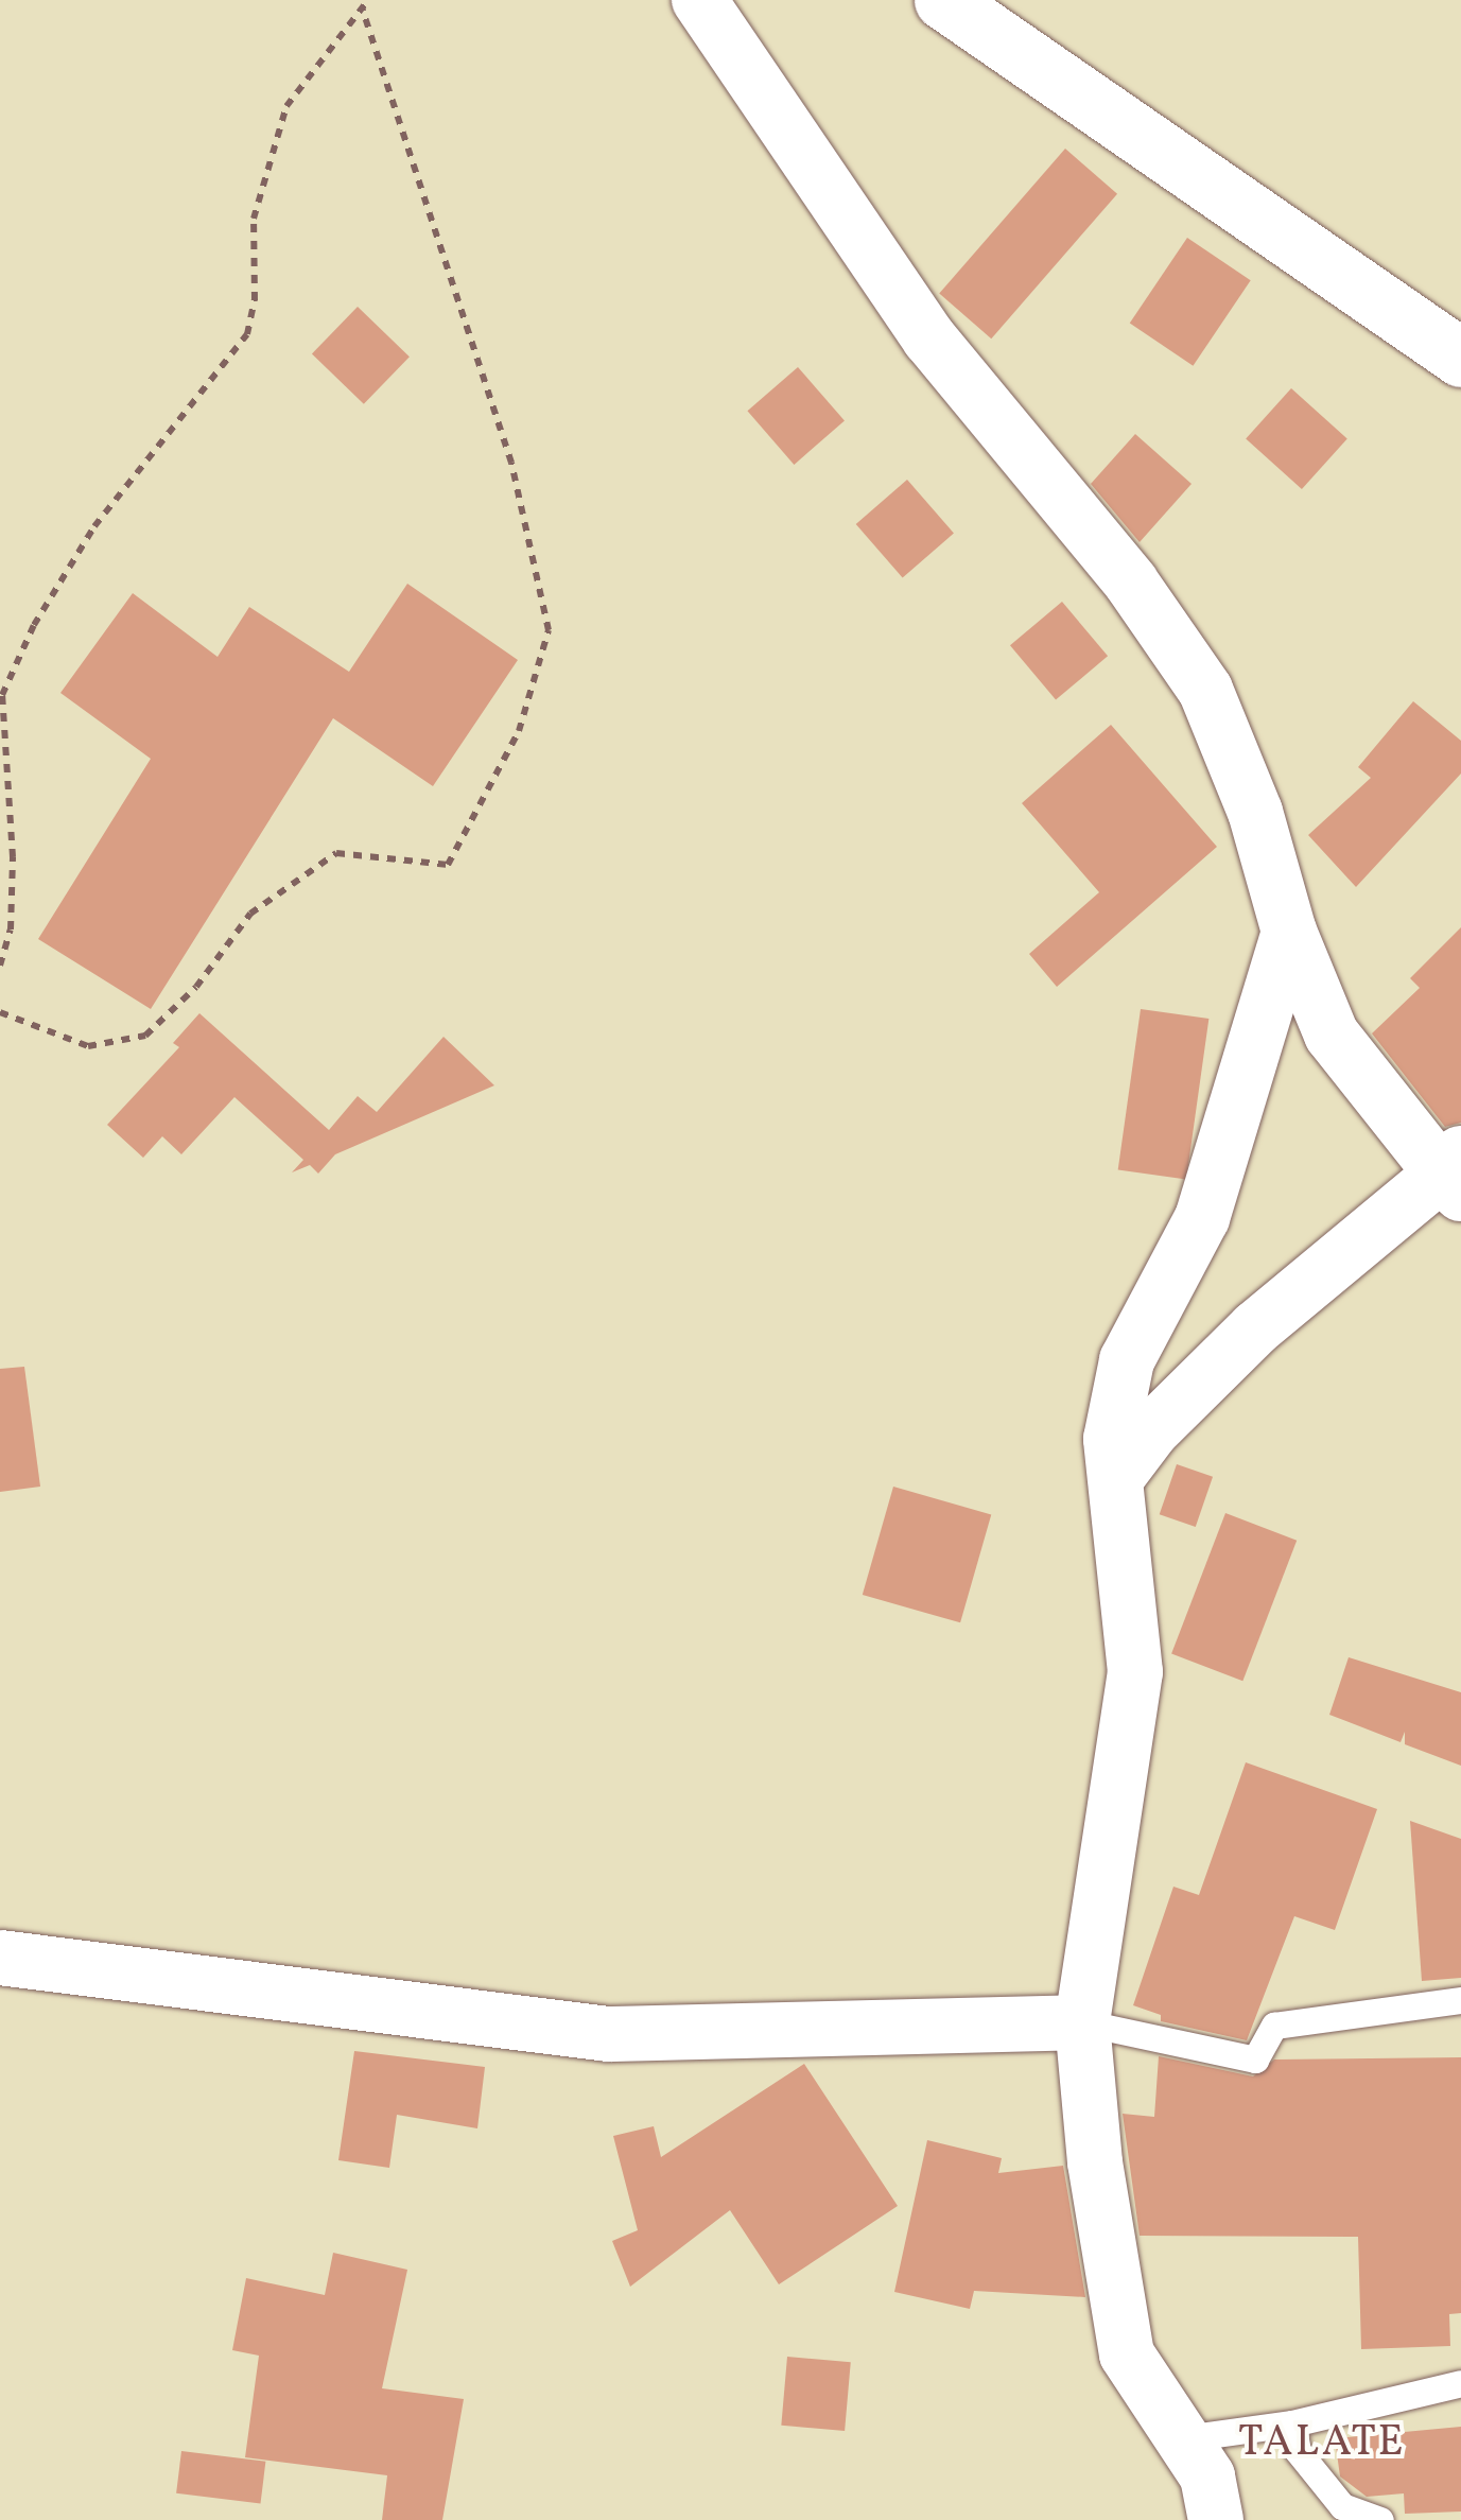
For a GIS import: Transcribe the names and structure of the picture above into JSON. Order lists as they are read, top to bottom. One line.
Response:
{"districts":["TALATE"]}
